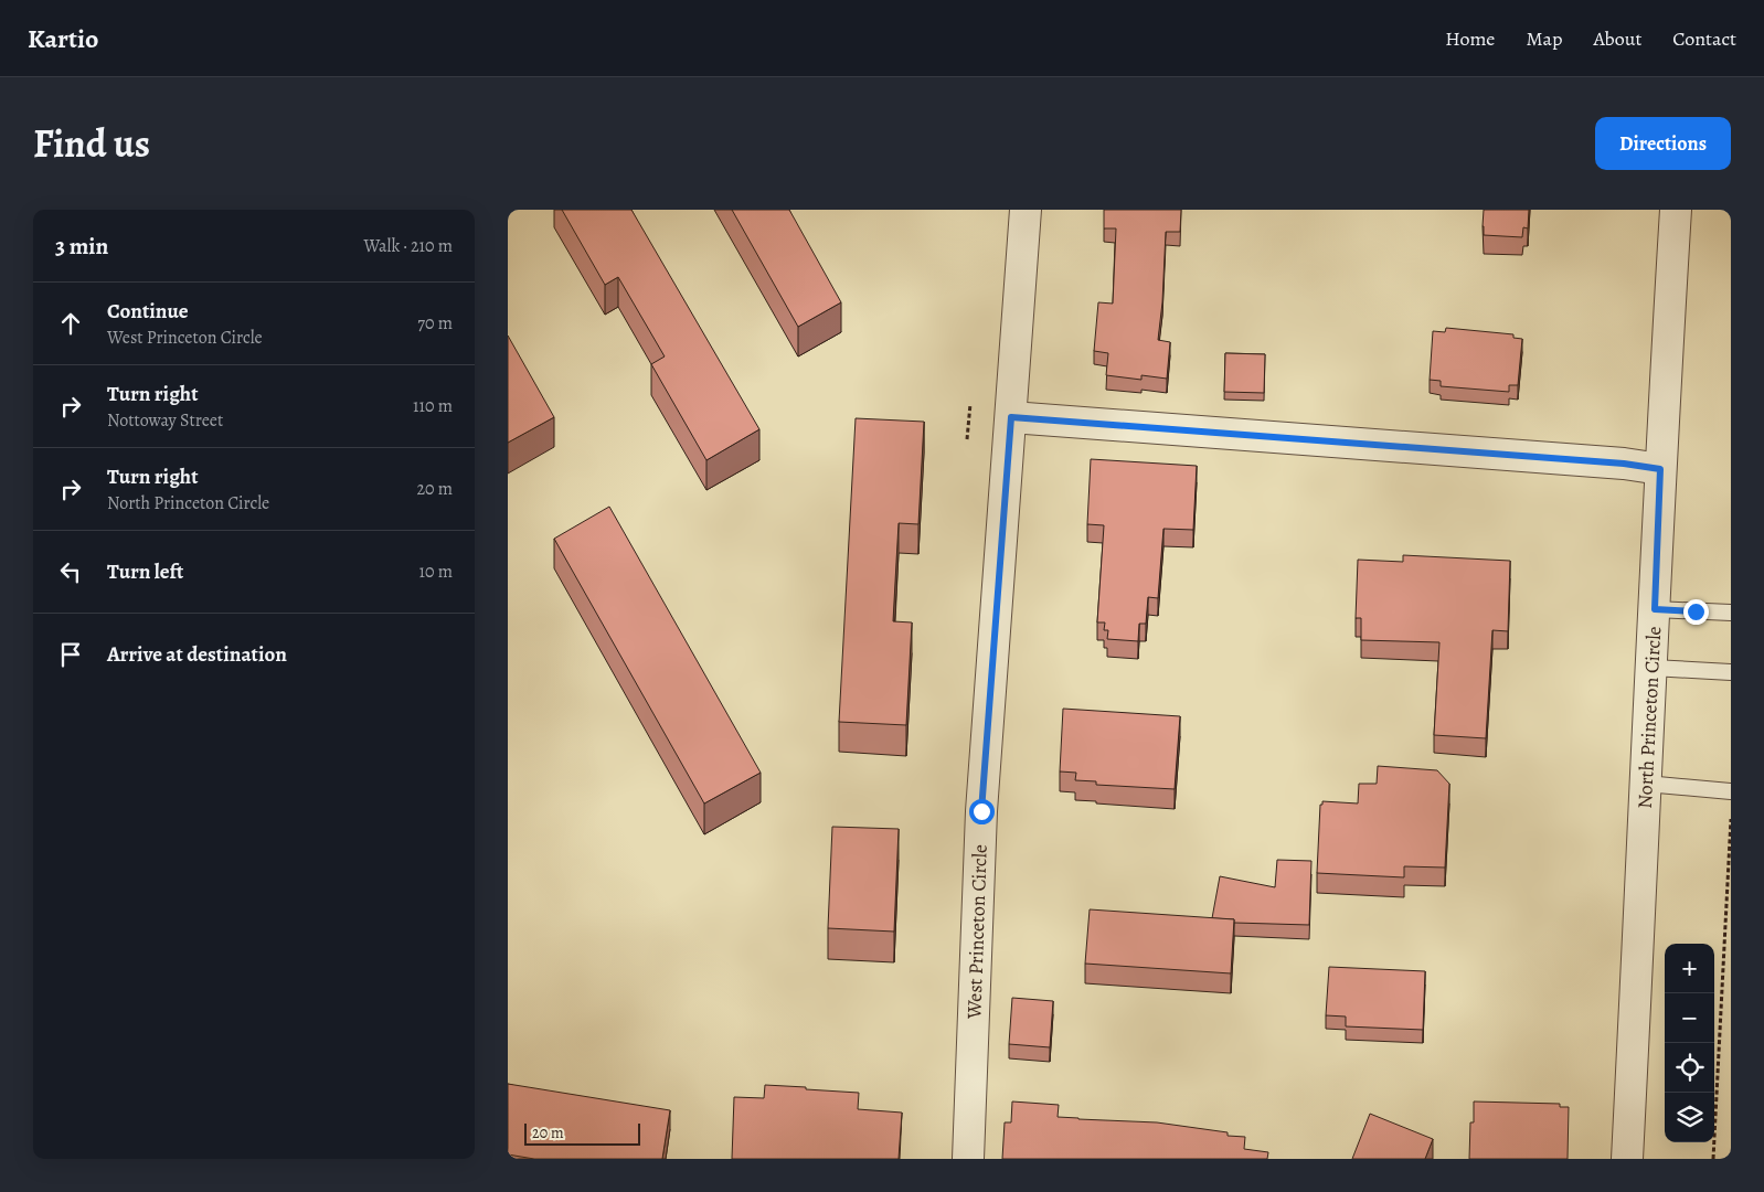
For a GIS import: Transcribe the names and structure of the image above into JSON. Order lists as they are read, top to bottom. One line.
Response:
{"streets":{"street":["North Princeton Circle","West Princeton Circle"]},"scale_bar":"20 m","page":{"header":"Kartio","nav":["Home","Map","About","Contact"],"title":"Find us","buttons":"Directions","heading":["3 min","Walk · 210 m"],"list":[["Continue","West Princeton Circle","70 m"],["Turn right","Nottoway Street","110 m"],["Turn right","North Princeton Circle","20 m"],["Turn left","10 m"],"Arrive at destination"],"map_buttons":["+","−"],"scale":"20 m"}}
